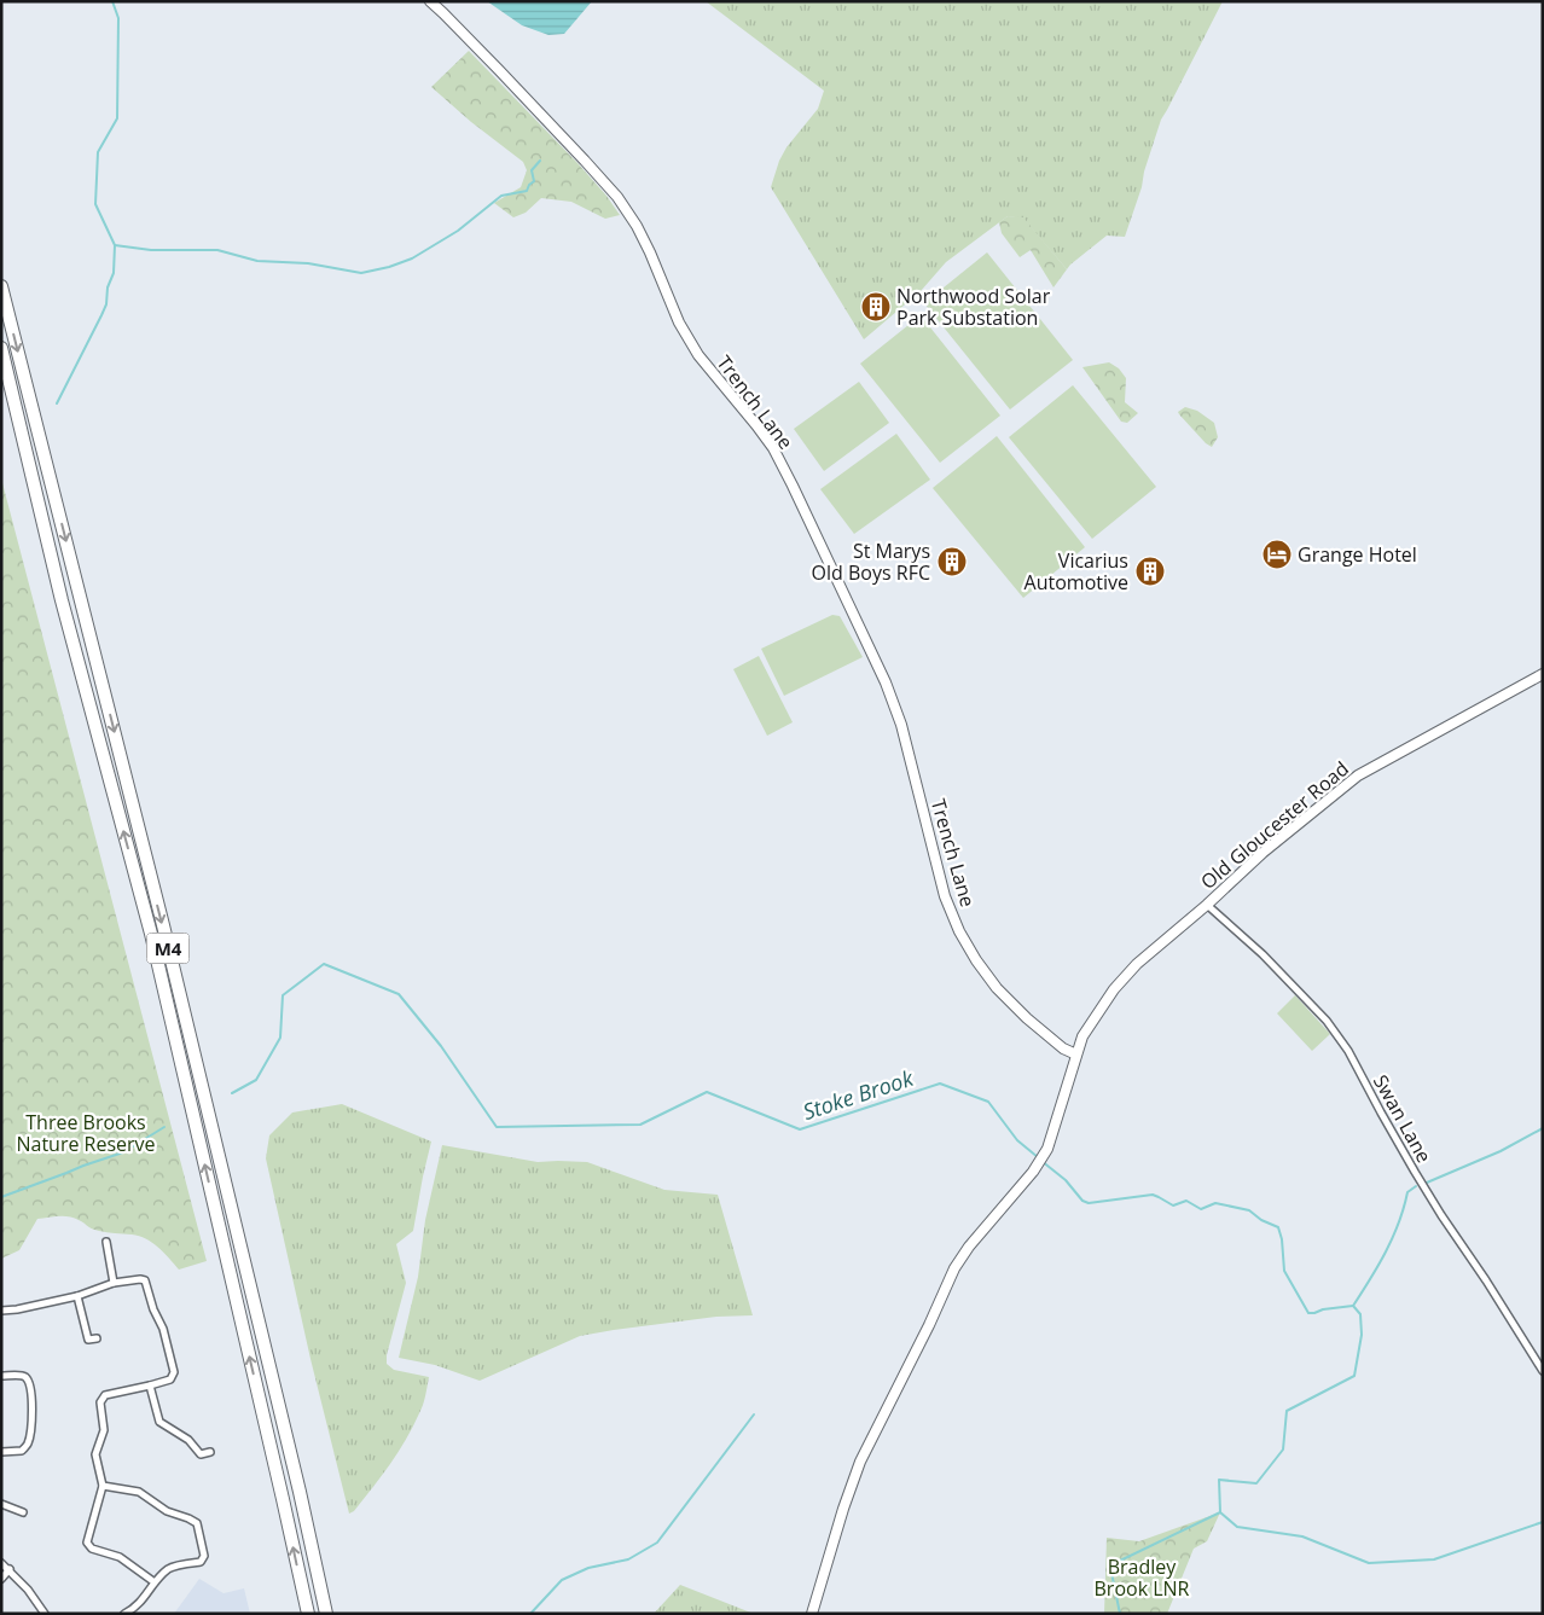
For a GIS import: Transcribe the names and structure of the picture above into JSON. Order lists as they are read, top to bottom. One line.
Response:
{"streets":{"highway":["M4"],"street":["Trench Lane","Old Gloucester Road","Swan Lane"]},"crossings":[["Trench Lane","Old Gloucester Road"],["Old Gloucester Road","Swan Lane"]],"water":["Stoke Brook"],"parks":["Three Brooks Nature Reserve","Bradley Brook LNR"],"places":{"building":["Northwood Solar Park Substation","St Marys Old Boys RFC","Vicarius Automotive"],"hotel":["Grange Hotel"]}}
